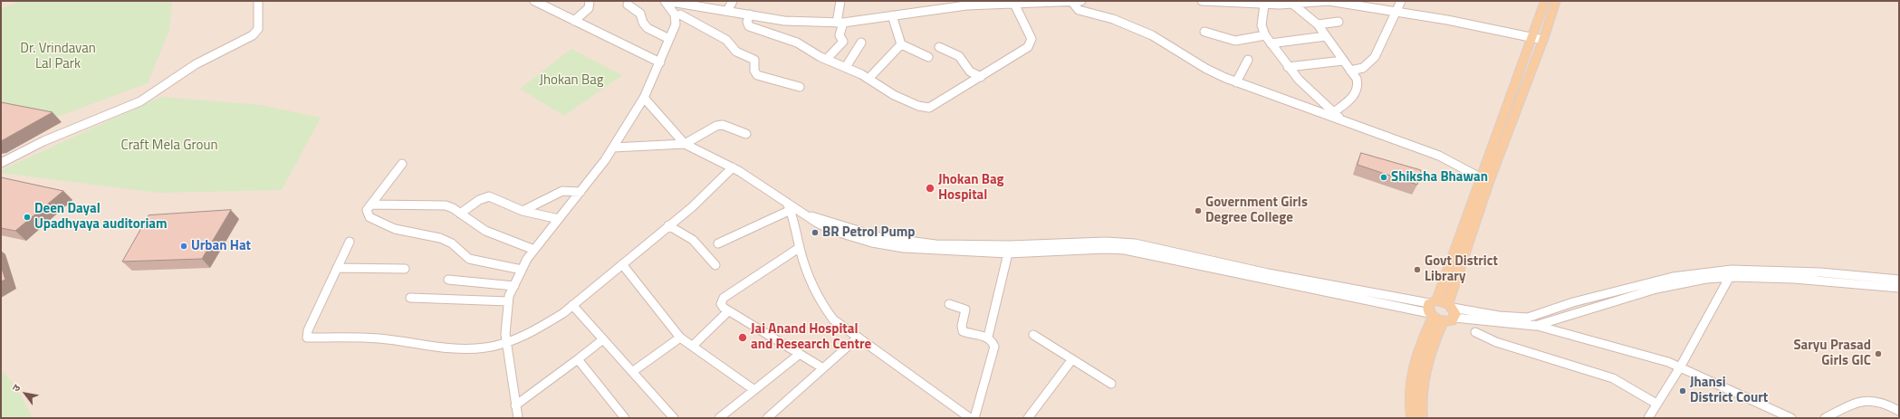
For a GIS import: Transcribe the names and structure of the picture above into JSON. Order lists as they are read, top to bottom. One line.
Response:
{"parks":["Dr. Vrindavan Lal Park","Jhokan Bag","Craft Mela Groun"],"places":["Shiksha Bhawan","Jhokan Bag Hospital","Government Girls Degree College","Deen Dayal Upadhyaya auditoriam","BR Petrol Pump","Urban Hat","Govt District Library","Jai Anand Hospital and Research Centre","Saryu Prasad Girls GIC","Jhansi District Court"],"north":"top left"}
